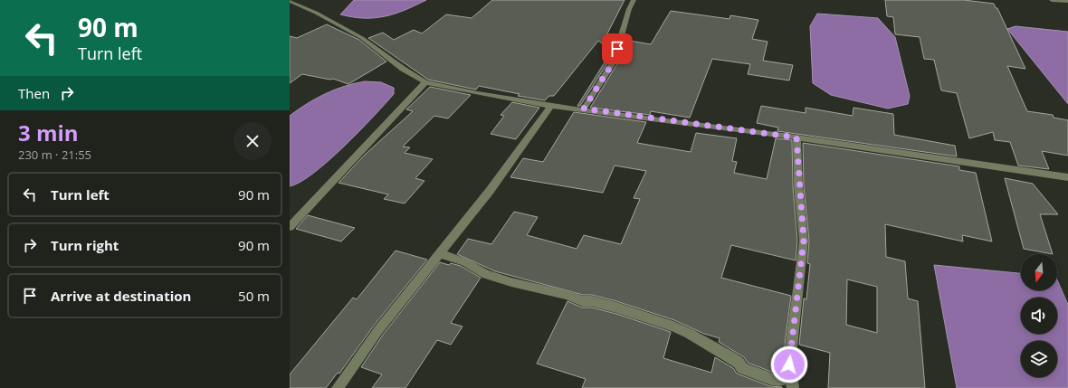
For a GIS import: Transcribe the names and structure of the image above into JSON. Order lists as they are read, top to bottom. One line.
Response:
{"north":"bottom","page":{"turn":["90 m","Turn left"],"then":"Then","heading":["3 min","230 m · 21:55"],"list":[{"name":"Turn left","value":"90 m"},{"name":"Turn right","value":"90 m"},{"name":"Arrive at destination","value":"50 m"}]}}
